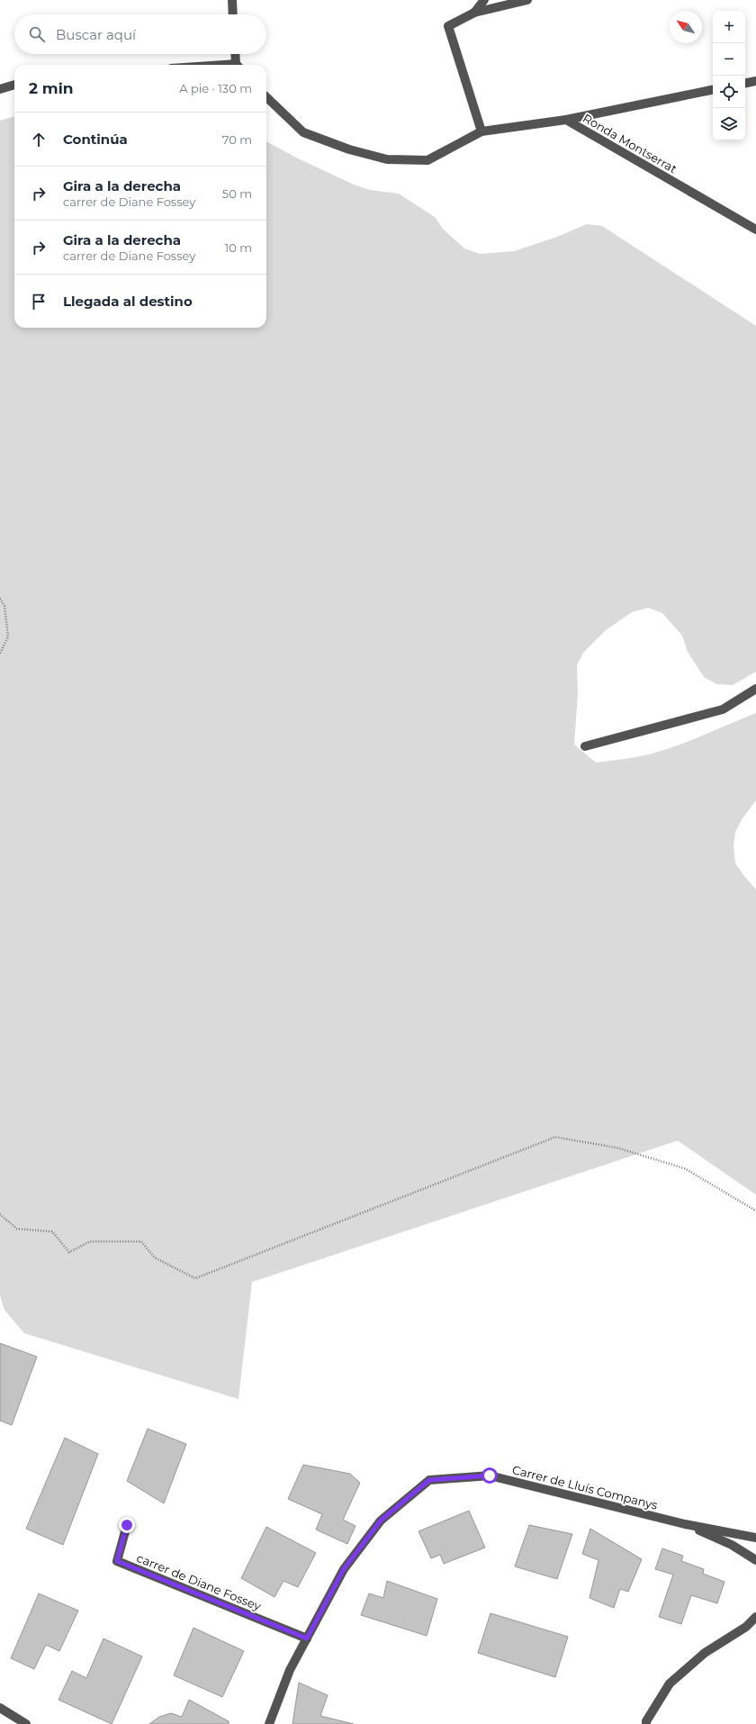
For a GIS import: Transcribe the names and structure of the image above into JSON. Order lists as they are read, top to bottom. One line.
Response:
{"streets":{"street":["Ronda Montserrat","Carrer de Lluís Companys","carrer de Diane Fossey"]},"crossings":[["Carrer de Lluís Companys","carrer de Diane Fossey"]],"north":"top left","page":{"map_buttons":["+","−"],"search":"Buscar aquí","heading":["2 min","A pie · 130 m"],"list":[["Continúa","70 m"],["Gira a la derecha","carrer de Diane Fossey","50 m"],["Gira a la derecha","carrer de Diane Fossey","10 m"],"Llegada al destino"]}}
